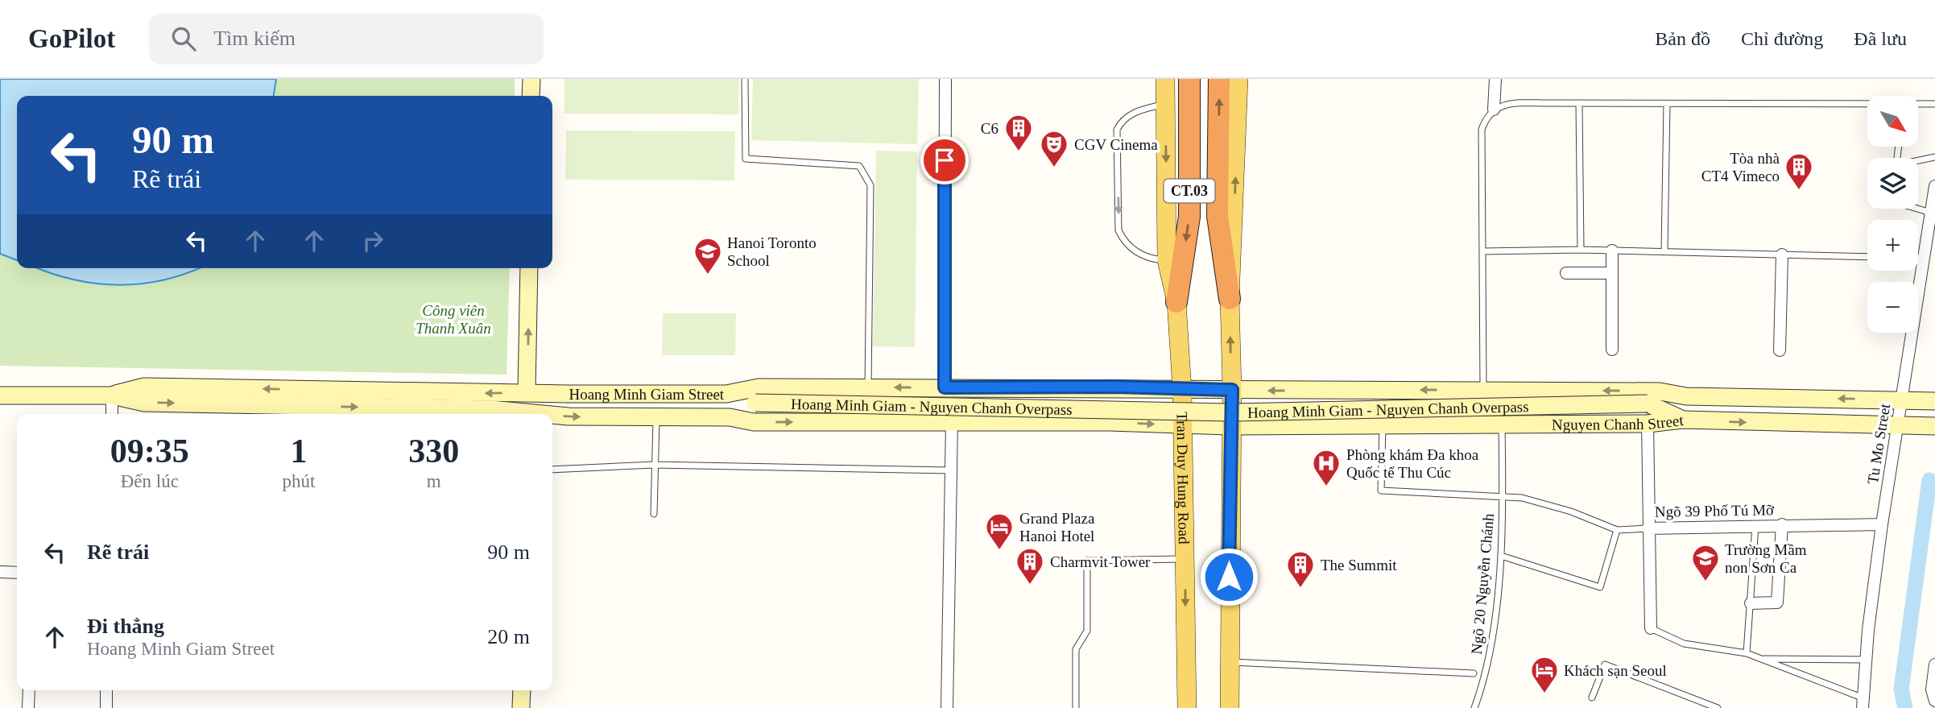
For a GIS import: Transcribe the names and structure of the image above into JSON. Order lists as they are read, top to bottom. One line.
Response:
{"streets":{"highway":["CT.03"],"main road":["Tran Duy Hung Road"],"street":["Hoang Minh Giam Street","Hoang Minh Giam - Nguyen Chanh Overpass","Nguyen Chanh Street","Tu Mo Street","Ngõ 39 Phố Tú Mỡ"],"lane":["Ngõ 20 Nguyễn Chánh"]},"crossings":[["CT.03","Tran Duy Hung Road"],["Hoang Minh Giam Street","Hoang Minh Giam - Nguyen Chanh Overpass"],["Hoang Minh Giam Street","Nguyen Chanh Street"],["Hoang Minh Giam Street","Tran Duy Hung Road"],["Hoang Minh Giam - Nguyen Chanh Overpass","Nguyen Chanh Street"],["Nguyen Chanh Street","Tu Mo Street"],["Nguyen Chanh Street","Ngõ 20 Nguyễn Chánh"],["Tu Mo Street","Ngõ 39 Phố Tú Mỡ"]],"parks":["Công viên Thanh Xuân"],"places":{"building":["C6","Tòa nhà CT4 Vimeco","Charmvit Tower","The Summit"],"theatre":["CGV Cinema"],"school or university":["Hanoi Toronto School","Trường Mầm non Sơn Ca"],"hospital":["Phòng khám Đa khoa Quốc tế Thu Cúc"],"hotel":["Grand Plaza Hanoi Hotel","Khách sạn Seoul"]},"north":"bottom right","page":{"header":"GoPilot","search":"Tìm kiếm","nav":["Bản đồ","Chỉ đường","Đã lưu"],"map_buttons":["+","−"],"turn":["90 m","Rẽ trái"],"eta":["09:35","Đến lúc","1","phút","330","m"],"list":[{"name":"Rẽ trái","value":"90 m"},{"name":"Đi thẳng","note":"Hoang Minh Giam Street","value":"20 m"}]}}
